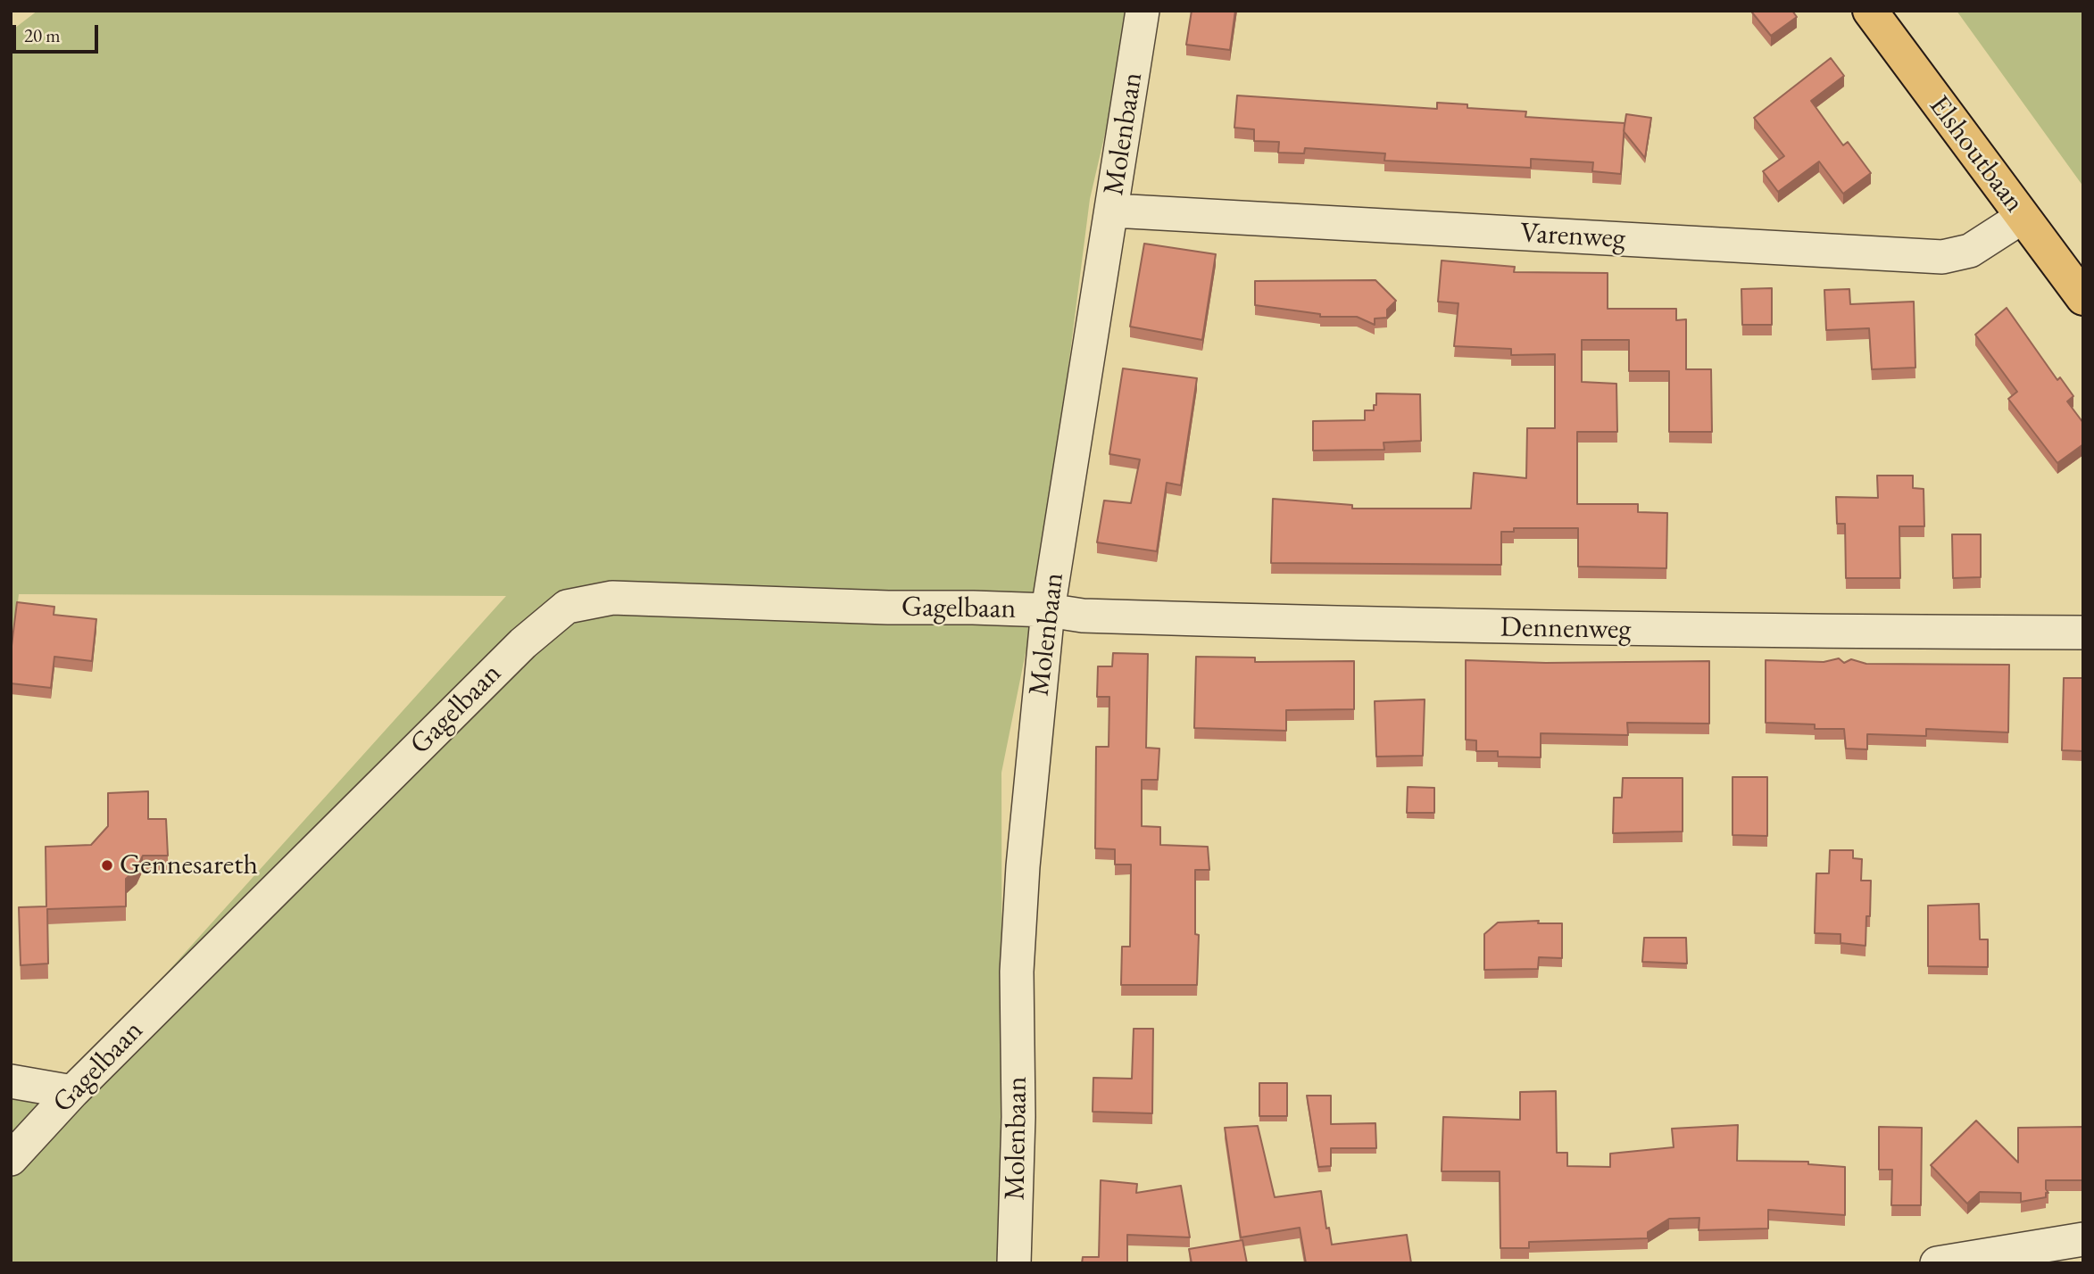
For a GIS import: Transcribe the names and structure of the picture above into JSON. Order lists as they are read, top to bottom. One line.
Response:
{"streets":{"main road":["Elshoutbaan"],"street":["Molenbaan","Varenweg","Gagelbaan","Dennenweg"]},"crossings":[["Molenbaan","Varenweg"],["Molenbaan","Gagelbaan"],["Molenbaan","Dennenweg"],["Elshoutbaan","Varenweg"],["Gagelbaan","Dennenweg"]],"places":["Gennesareth"],"scale_bar":"20 m"}
